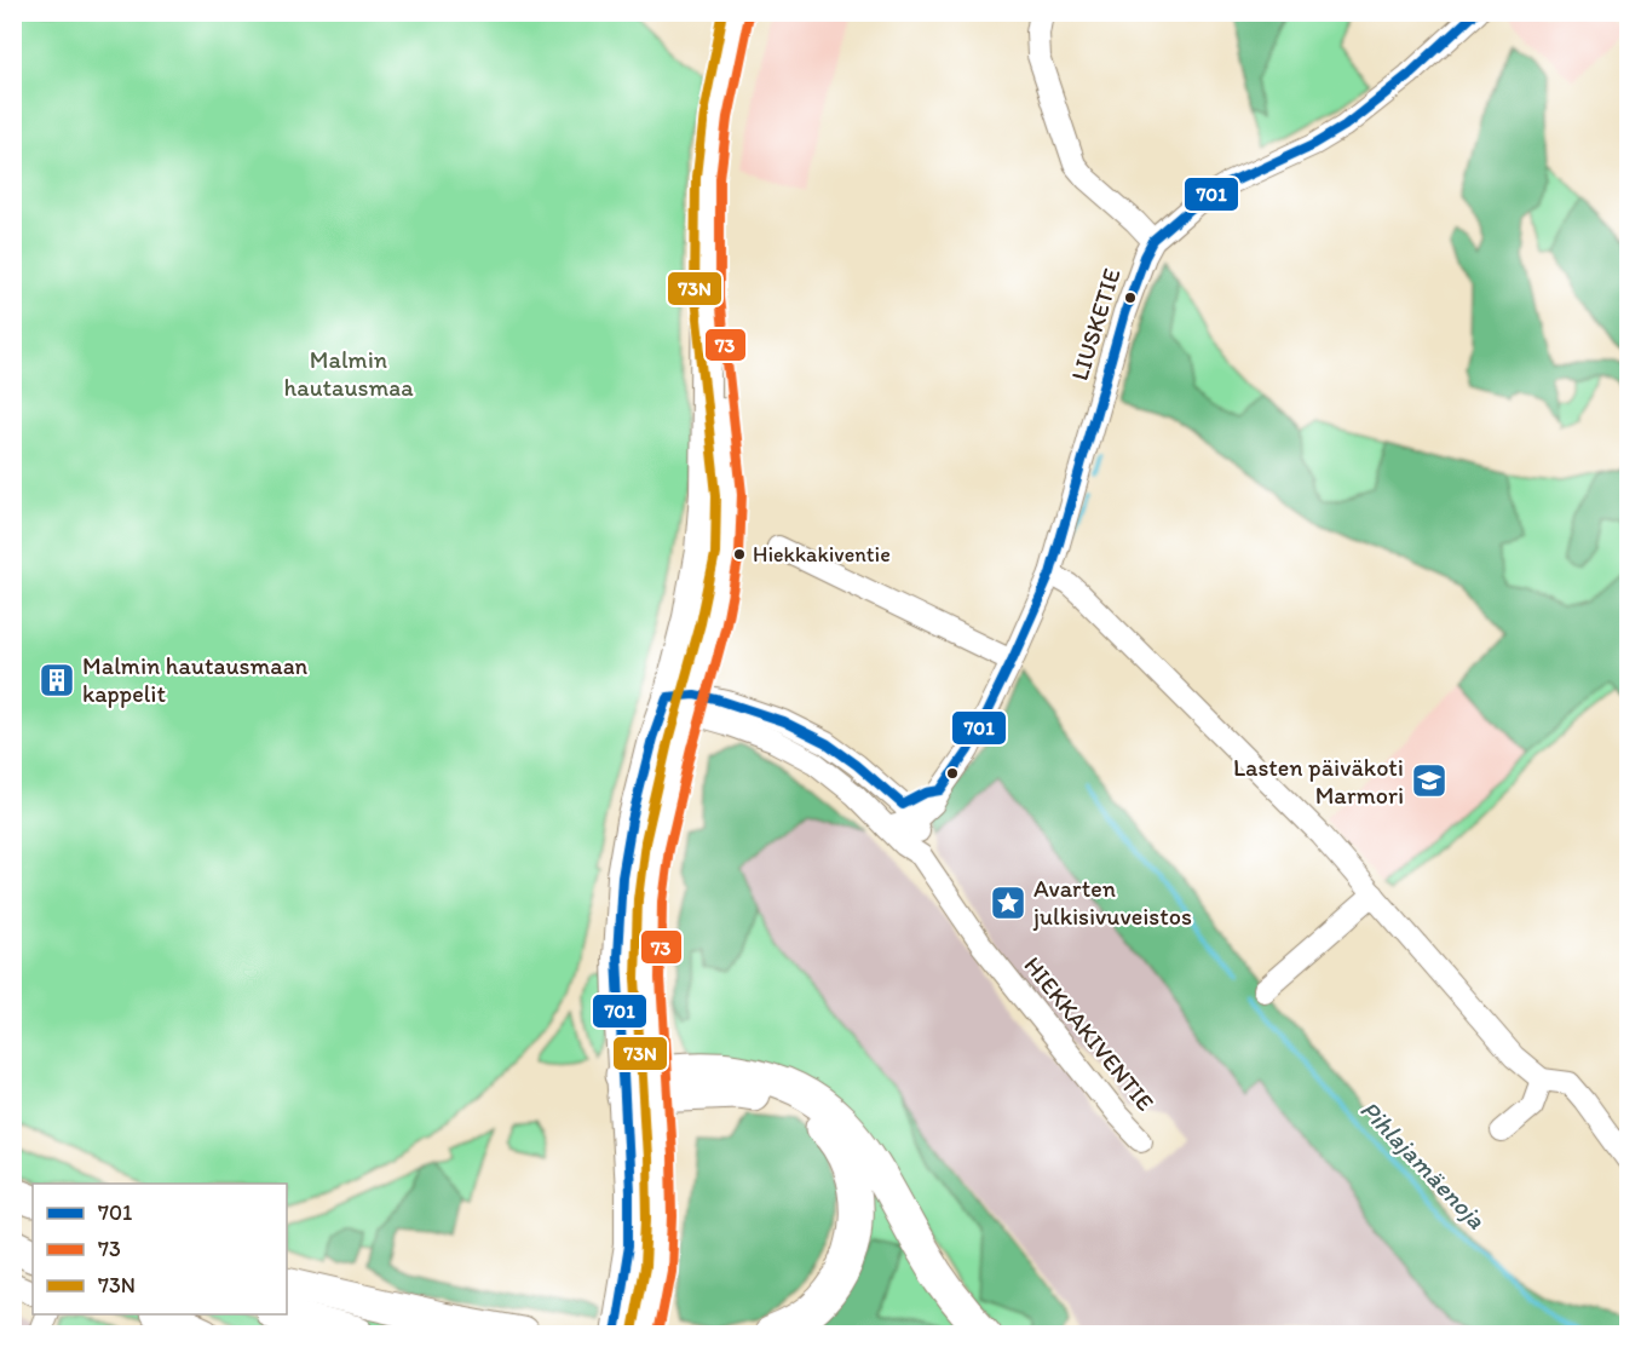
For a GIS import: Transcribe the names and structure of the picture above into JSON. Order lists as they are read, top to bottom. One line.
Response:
{"streets":{"street":["LIUSKETIE","HIEKKAKIVENTIE"]},"crossings":[["LIUSKETIE","HIEKKAKIVENTIE"]],"water":["Pihlajamäenoja"],"parks":["Malmin hautausmaa"],"places":{"other":["Hiekkakiventie"],"building":["Malmin hautausmaan kappelit"],"school or university":["Lasten päiväkoti Marmori"],"place":["Avarten julkisivuveistos"]},"lines":["transit line 701","transit line 73N","transit line 73"],"legend":["701","73","73N"]}
